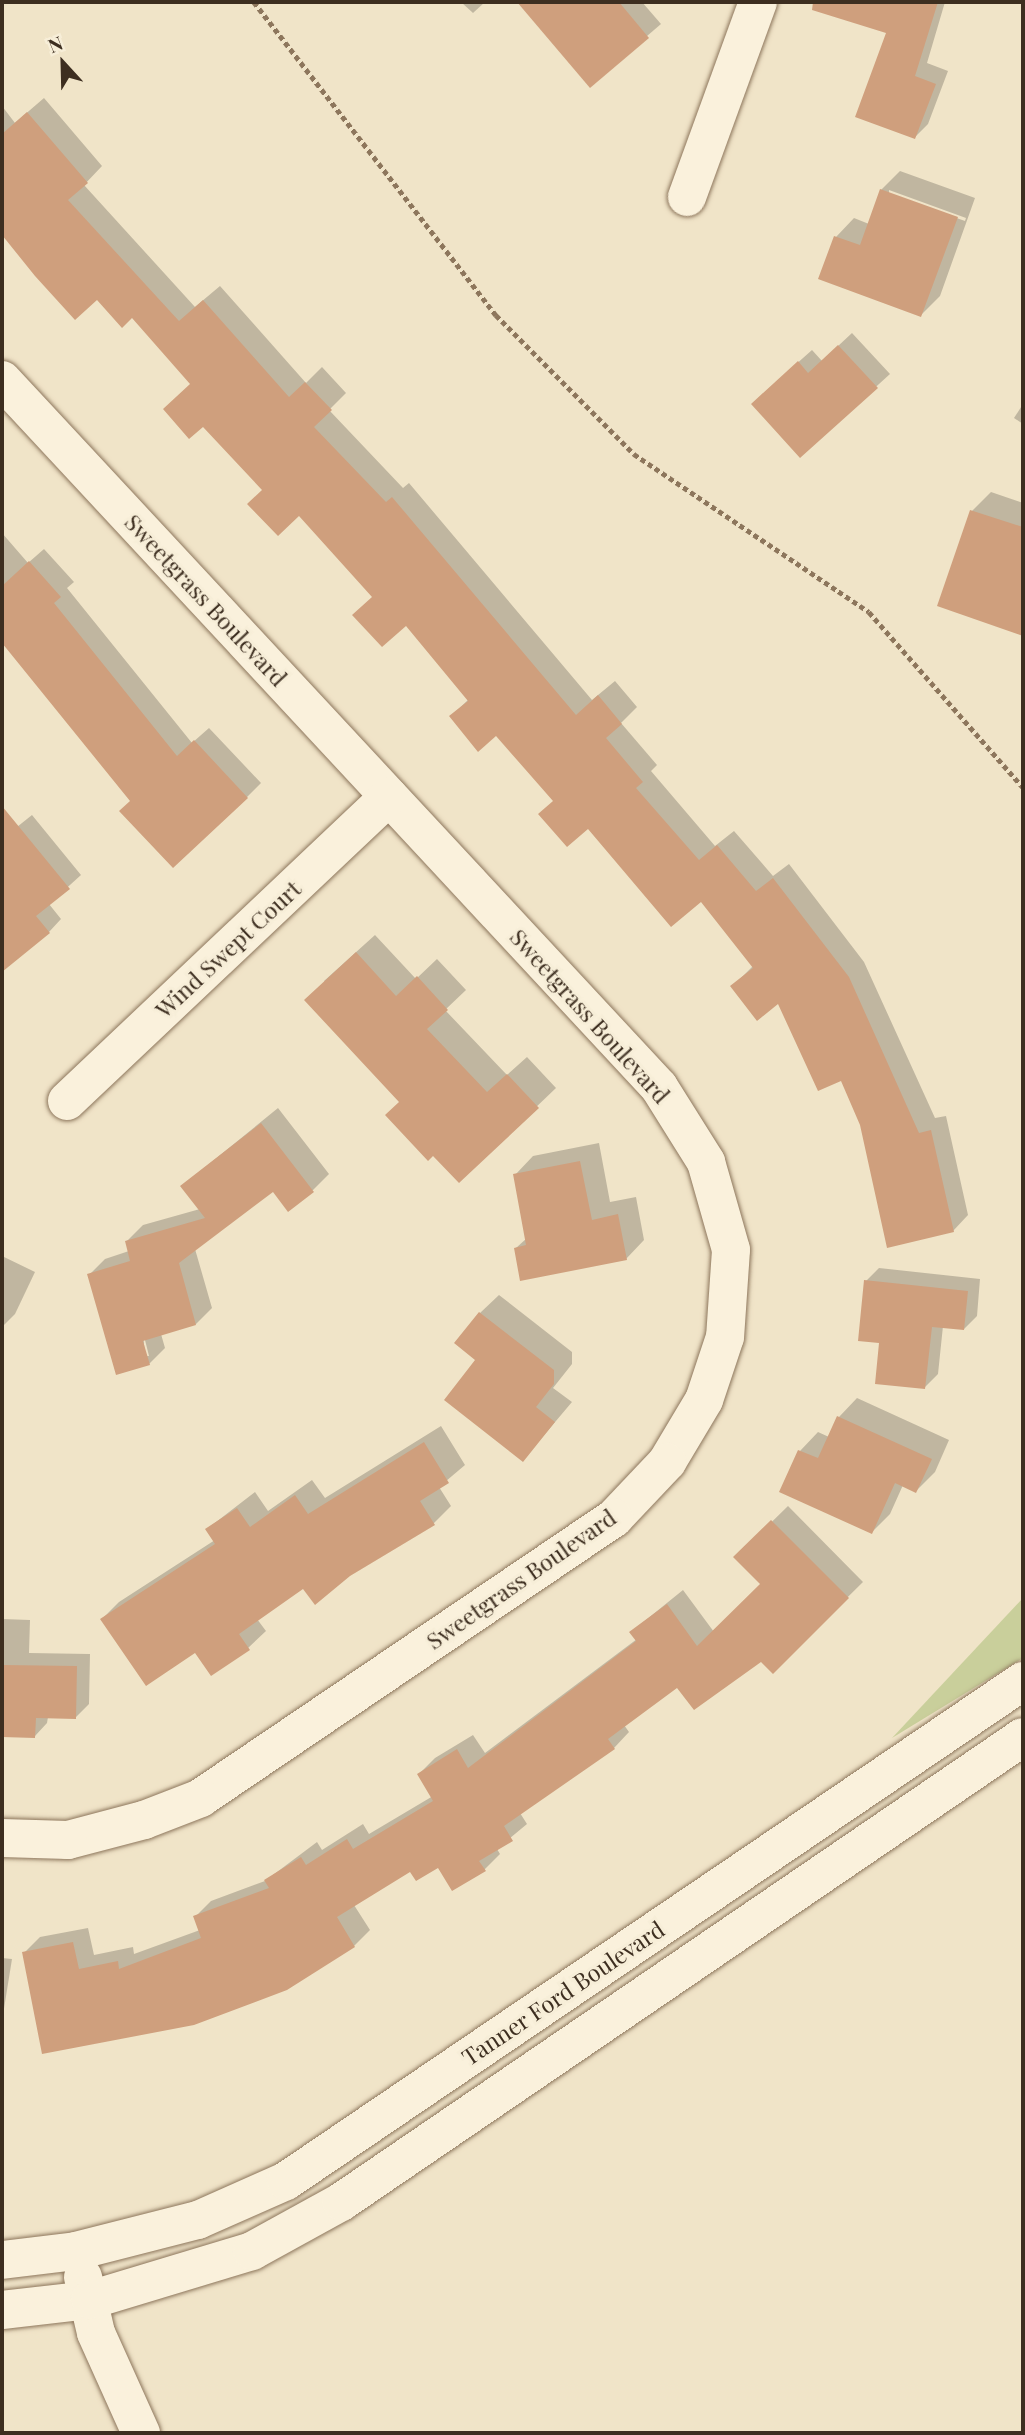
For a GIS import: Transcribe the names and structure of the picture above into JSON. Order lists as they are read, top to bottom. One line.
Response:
{"streets":{"street":["Sweetgrass Boulevard","Wind Swept Court","Tanner Ford Boulevard"]},"crossings":[["Sweetgrass Boulevard","Wind Swept Court"]],"north":"top"}
